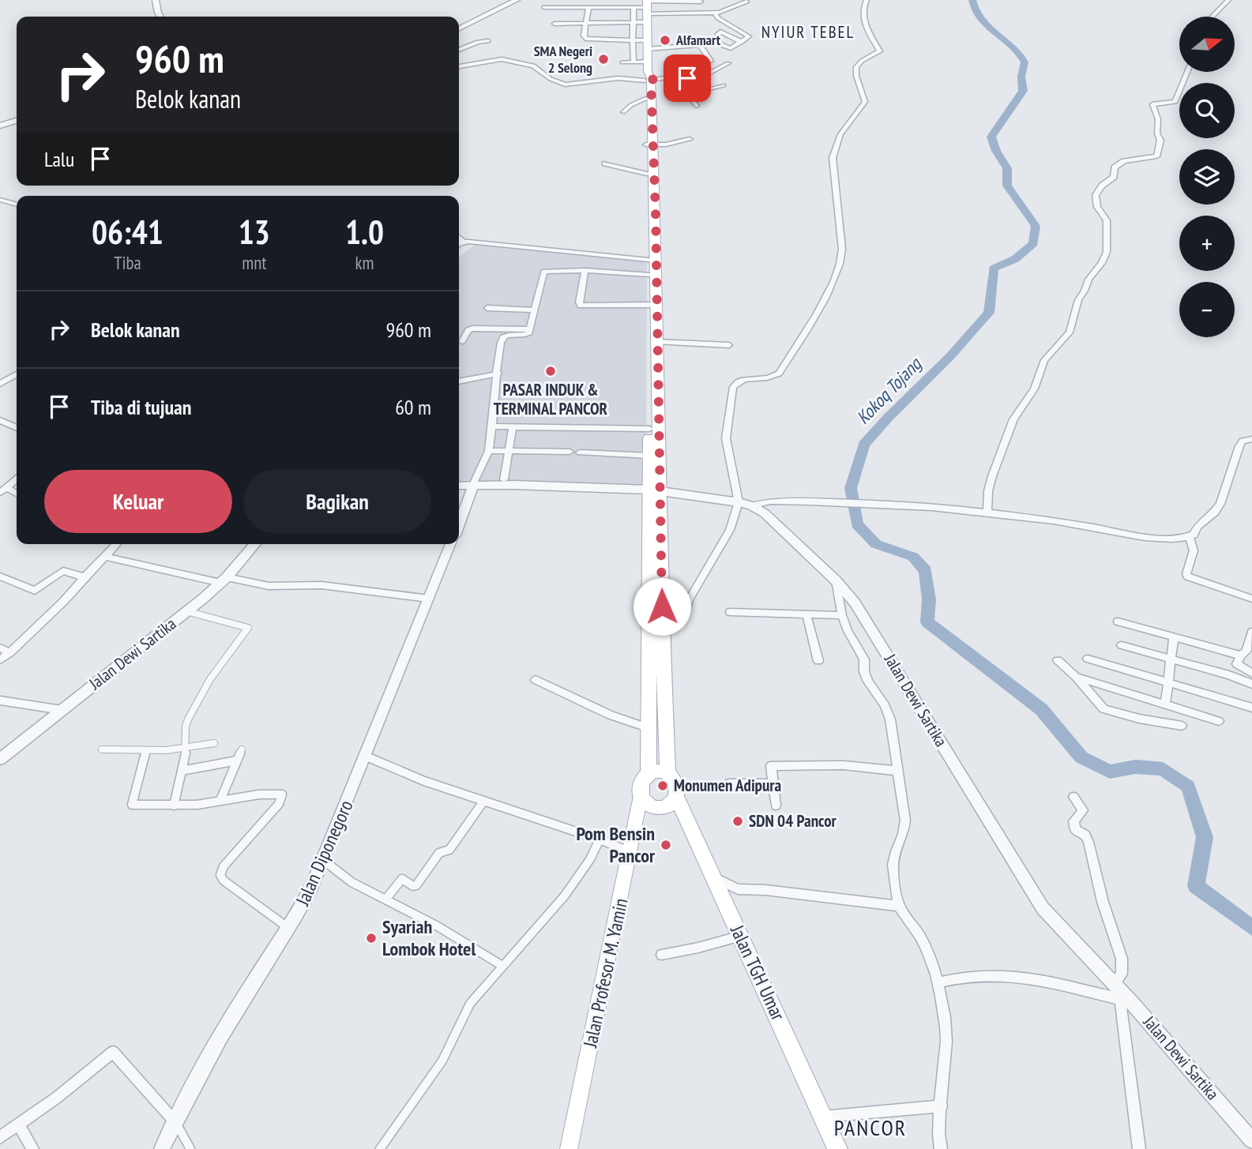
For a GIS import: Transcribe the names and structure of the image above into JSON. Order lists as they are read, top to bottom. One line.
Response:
{"streets":{"main road":["Jalan Profesor M. Yamin","Jalan TGH Umar"],"street":["Jalan Dewi Sartika","Jalan Diponegoro"]},"crossings":[["Jalan Profesor M. Yamin","Jalan TGH Umar"]],"districts":["NYIUR TEBEL","PANCOR"],"water":["Kokoq Tojang"],"places":["Alfamart","SMA Negeri 2 Selong","PASAR INDUK & TERMINAL PANCOR","Monumen Adipura","SDN 04 Pancor","Pom Bensin Pancor","Syariah Lombok Hotel"],"north":"right","page":{"map_buttons":["+","−"],"turn":["960 m","Belok kanan"],"then":"Lalu","eta":["06:41","Tiba","13","mnt","1.0","km"],"list":[{"name":"Belok kanan","value":"960 m"},{"name":"Tiba di tujuan","value":"60 m"}],"buttons":["Keluar","Bagikan"]}}
